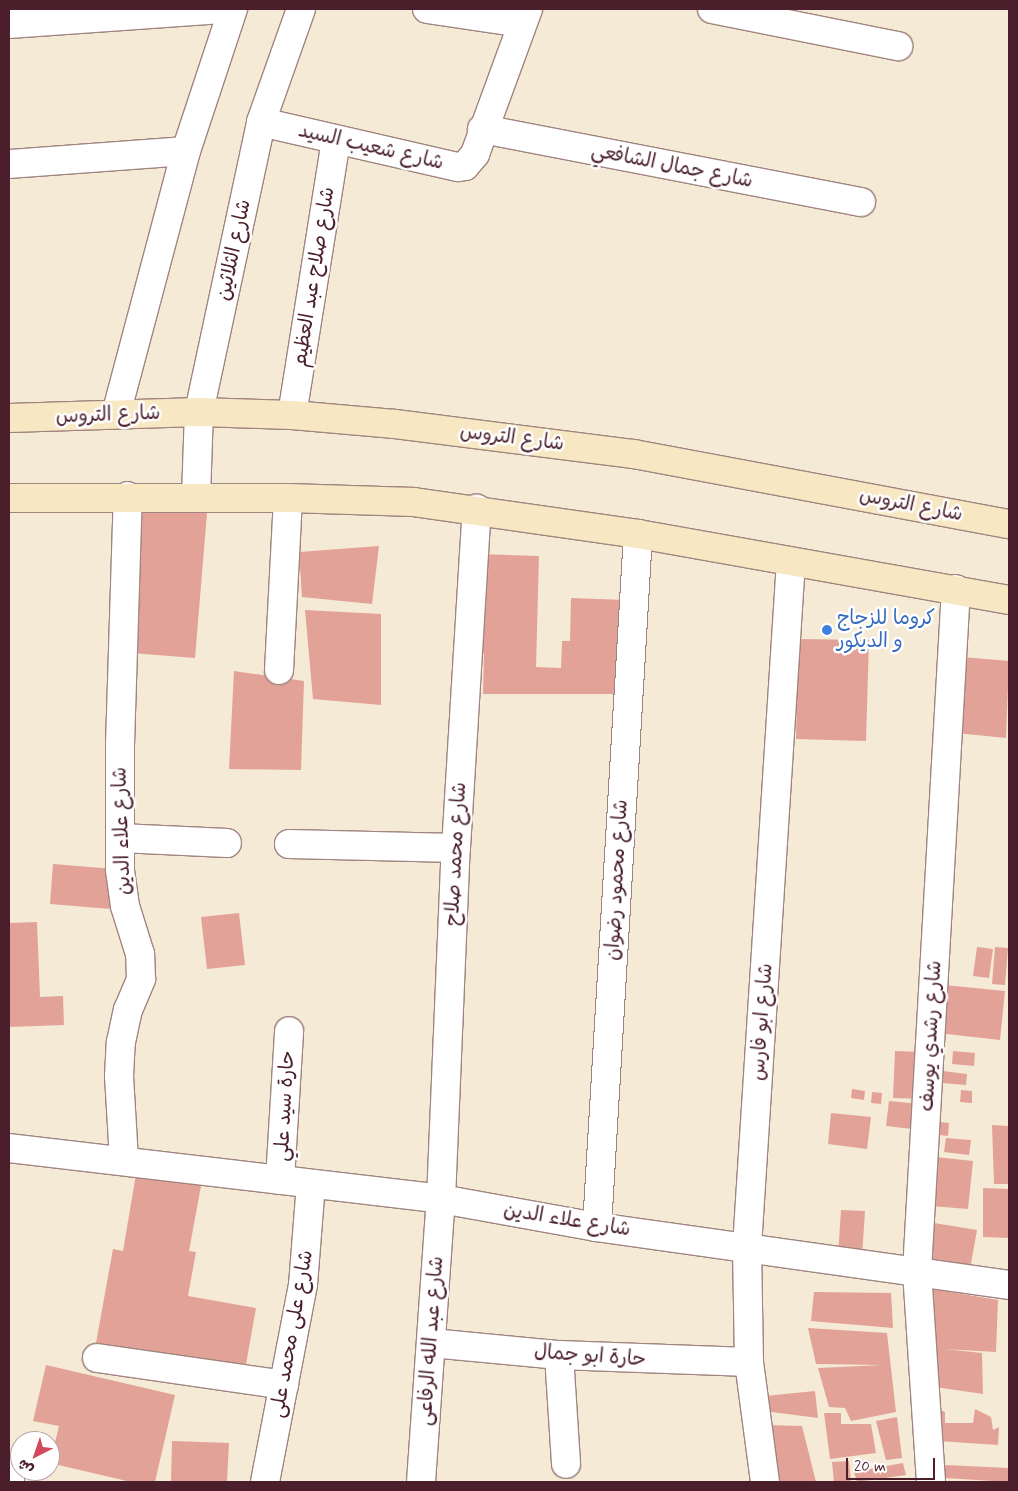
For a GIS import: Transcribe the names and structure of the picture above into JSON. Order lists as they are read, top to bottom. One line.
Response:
{"streets":{"street":["شارع شعيب السيد","شارع جمال الشافعي","شارع الثلاثين","شارع صلاح عبد العظيم","شارع التروس","شارع علاء الدين","شارع محمد صلاح","شارع محمود رضوان","شارع ابو فارس","شارع رشدي يوسف","حارة سيد علي","شارع على محمد على","شارع عبد الله الرفاعى","حارة ابو جمال"]},"crossings":[["شارع شعيب السيد","شارع جمال الشافعي"],["شارع شعيب السيد","شارع الثلاثين"],["شارع شعيب السيد","شارع صلاح عبد العظيم"],["شارع الثلاثين","شارع التروس"],["شارع صلاح عبد العظيم","شارع التروس"],["شارع علاء الدين","شارع محمد صلاح"],["شارع علاء الدين","شارع محمود رضوان"],["شارع علاء الدين","شارع ابو فارس"],["شارع علاء الدين","شارع رشدي يوسف"],["شارع علاء الدين","حارة سيد علي"],["شارع علاء الدين","شارع على محمد على"],["شارع علاء الدين","شارع عبد الله الرفاعى"],["شارع محمد صلاح","شارع عبد الله الرفاعى"],["شارع ابو فارس","حارة ابو جمال"],["شارع عبد الله الرفاعى","حارة ابو جمال"]],"places":["كروما للزجاج و الديكور"],"scale_bar":"20 m","north":"bottom left"}
